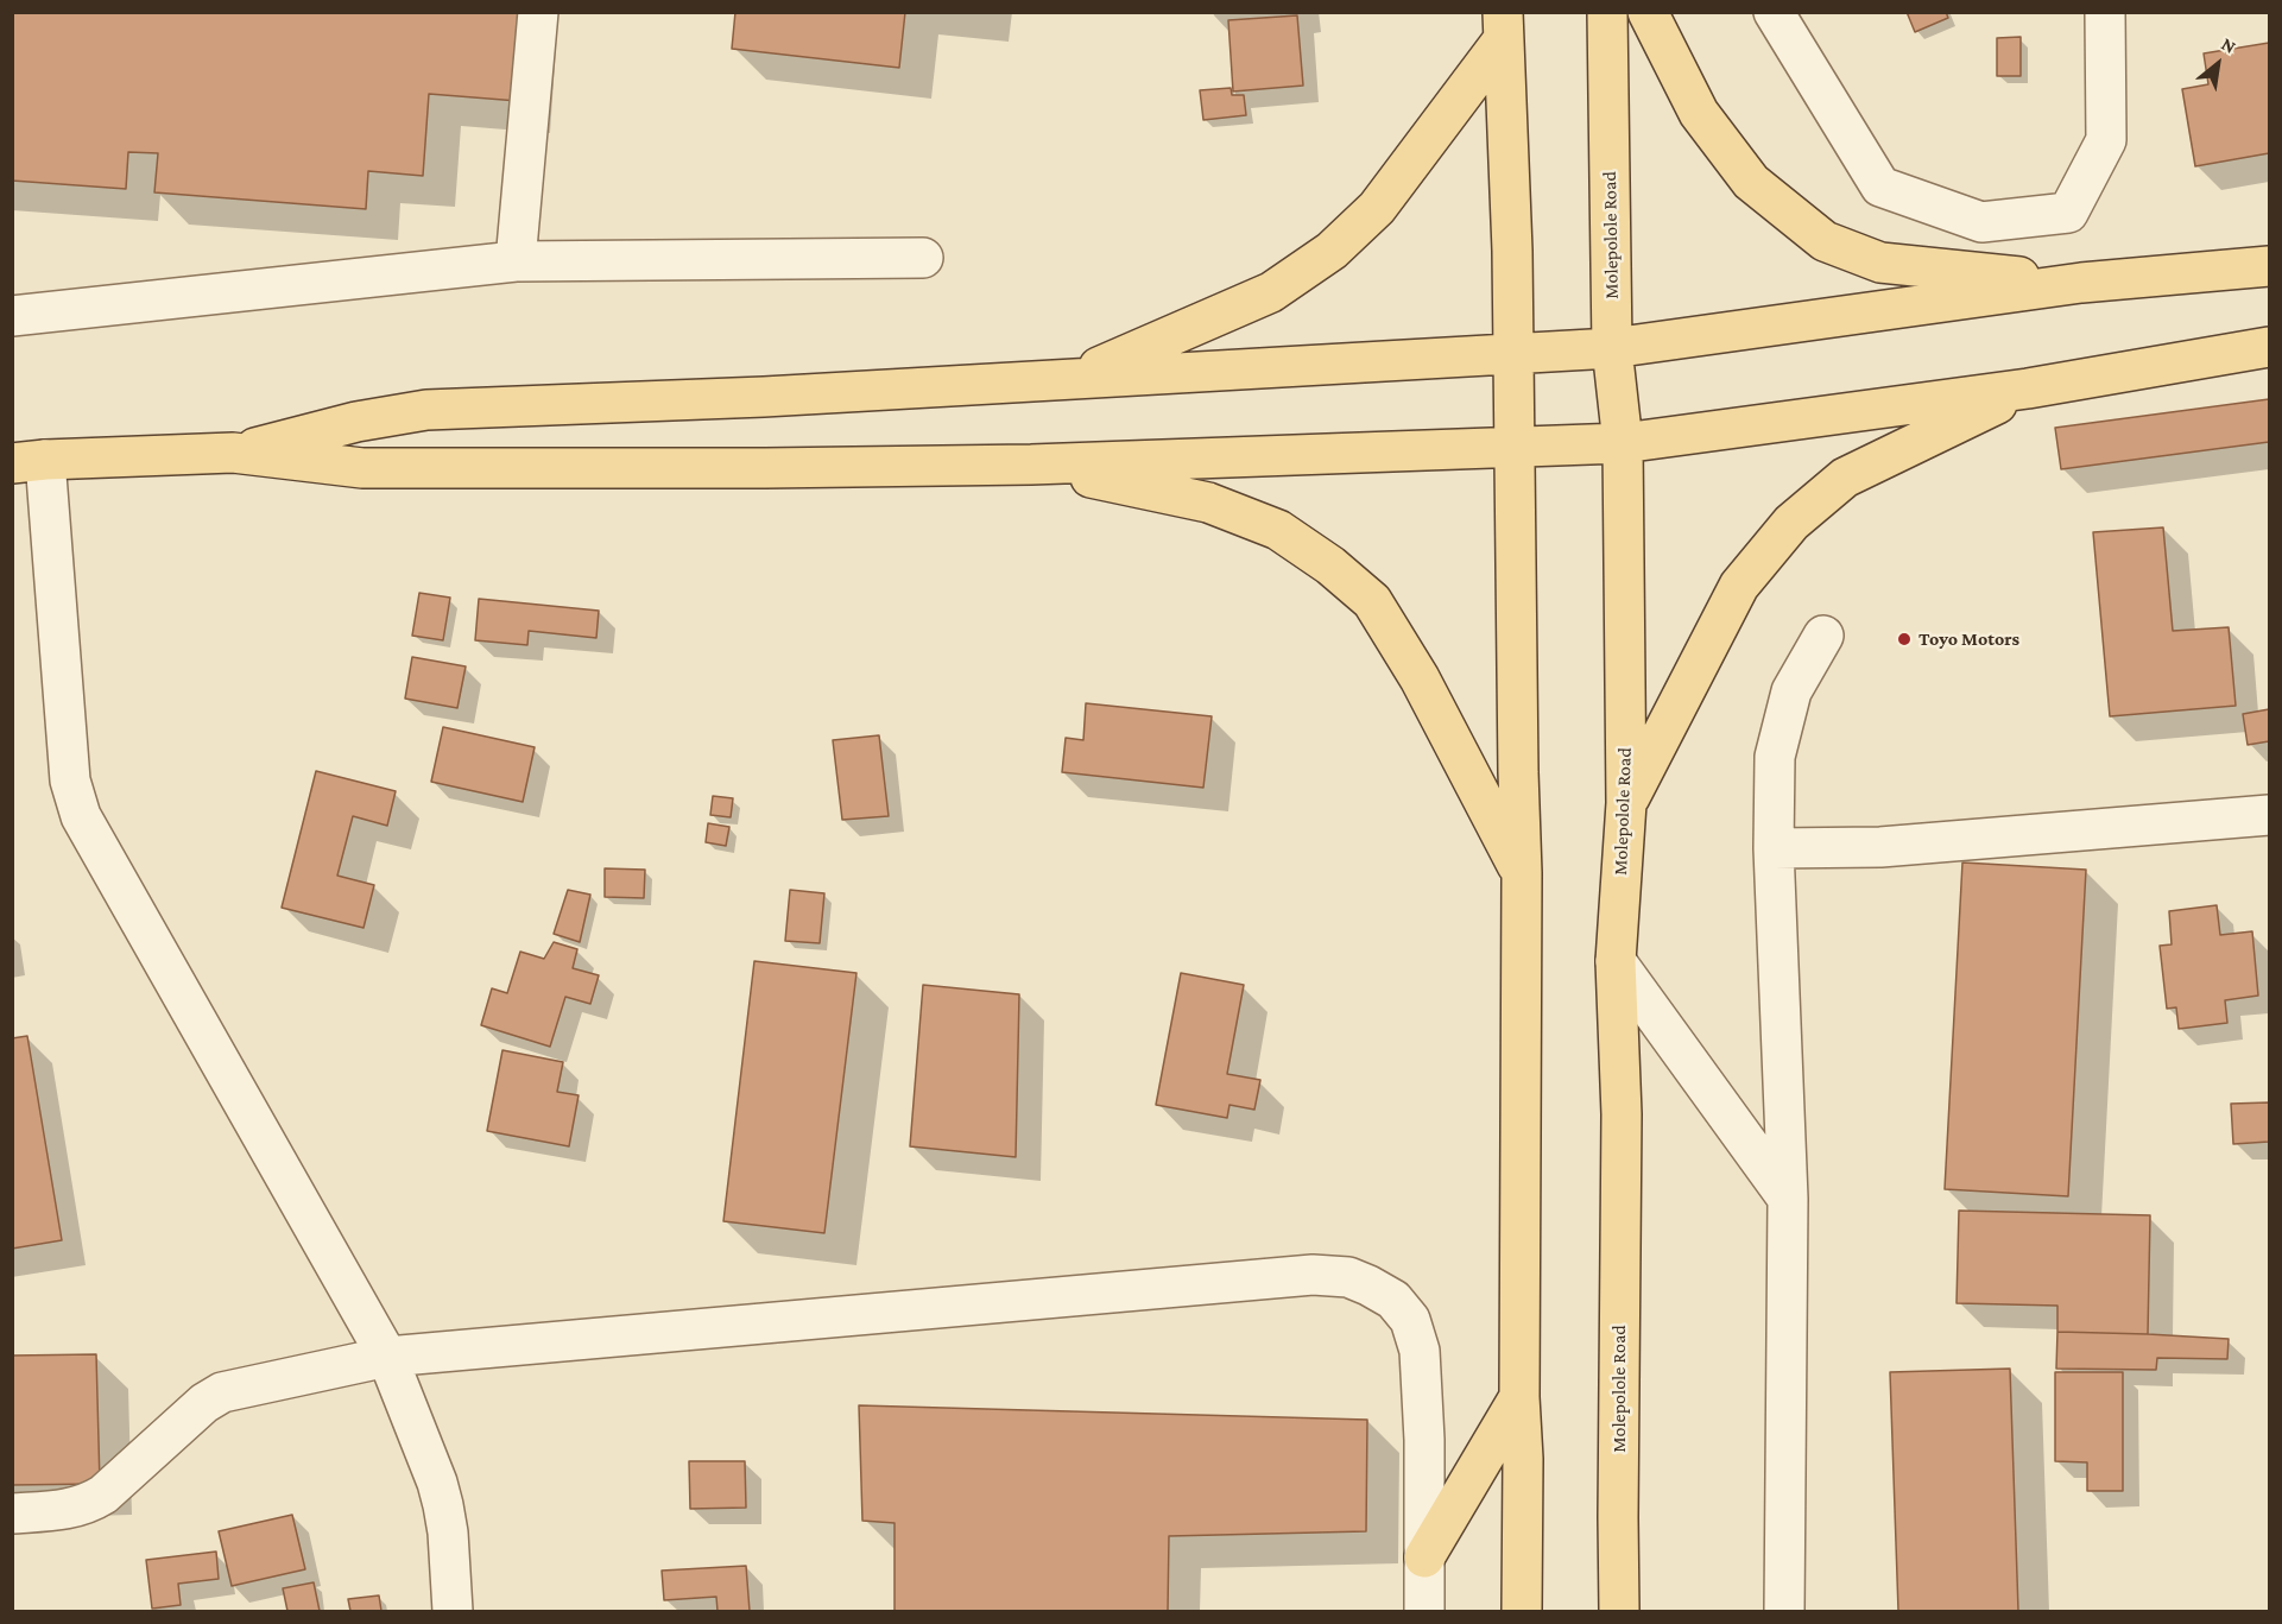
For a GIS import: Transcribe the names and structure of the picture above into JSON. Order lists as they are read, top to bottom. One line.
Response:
{"streets":{"main road":["Molepolole Road"]},"places":["Toyo Motors"],"north":"top right"}
